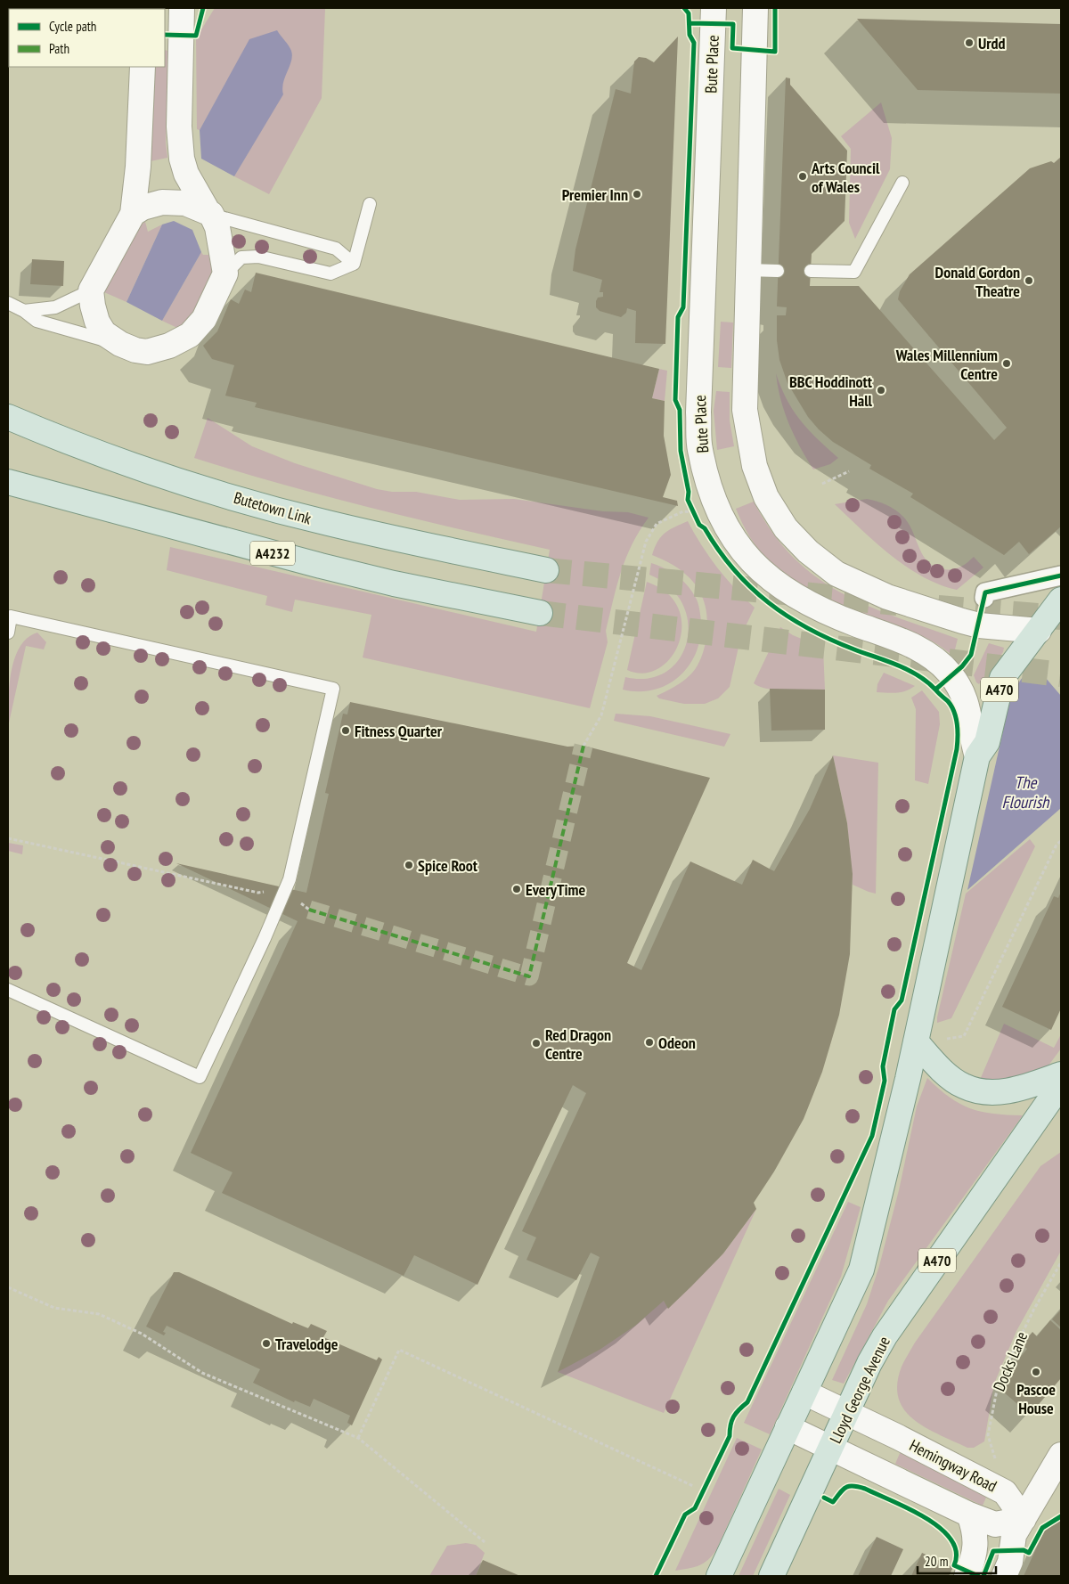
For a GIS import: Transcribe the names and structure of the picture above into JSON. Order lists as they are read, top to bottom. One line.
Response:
{"streets":{"main road":["Butetown Link","A4232","A470","Lloyd George Avenue"],"street":["Bute Place","Hemingway Road"],"path":["Docks Lane"]},"crossings":[["Bute Place","A470"],["A470","Hemingway Road"],["Lloyd George Avenue","Hemingway Road"]],"water":["The Flourish"],"places":["Urdd","Arts Council of Wales","Premier Inn","Donald Gordon Theatre","Wales Millennium Centre","BBC Hoddinott Hall","Fitness Quarter","Spice Root","EveryTime","Odeon","Red Dragon Centre","Travelodge","Pascoe House"],"legend":["Cycle path","Path"],"scale_bar":"20 m"}
